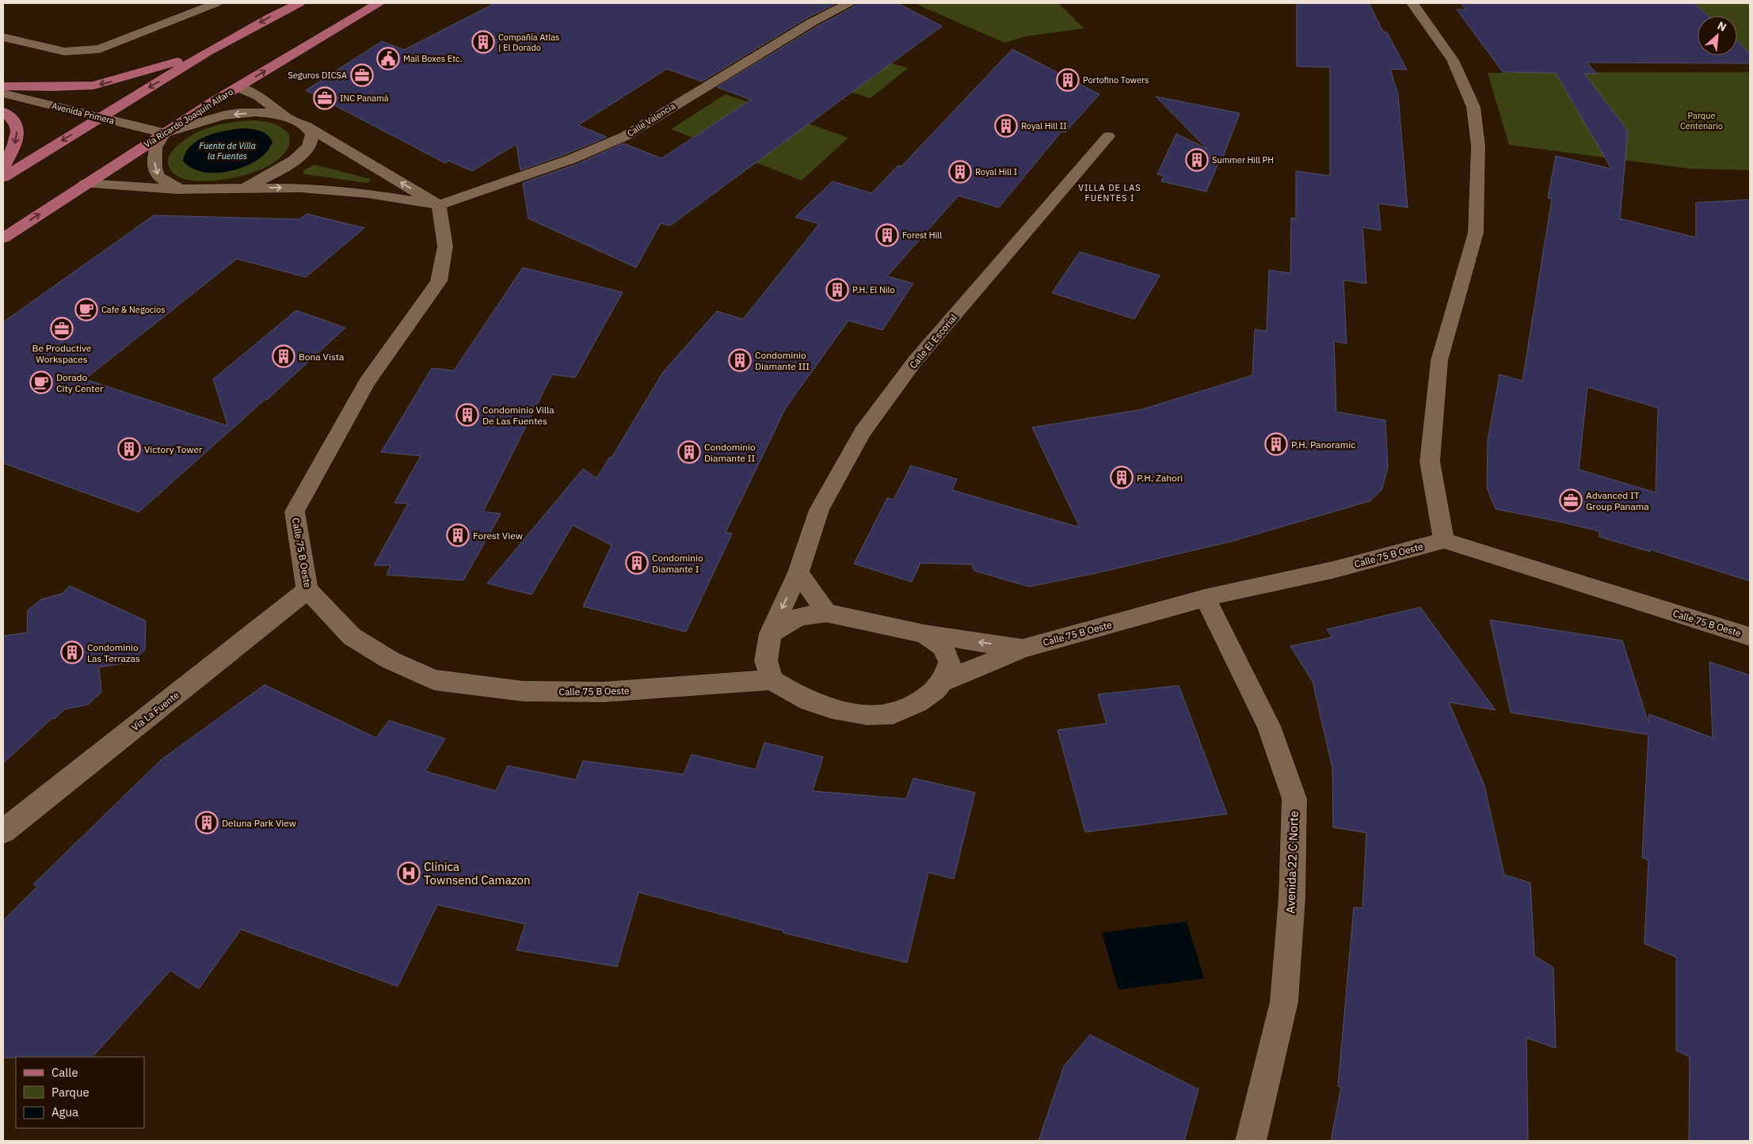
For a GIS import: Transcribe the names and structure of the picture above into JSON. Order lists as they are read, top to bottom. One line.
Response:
{"streets":{"main road":["Vía Ricardo Joaquín Alfaro"],"street":["Avenida Primera","Calle Valencia","Calle El Escorial","Calle 75 B Oeste","Via La Fuente","Avenida 22 C Norte"]},"crossings":[["Avenida Primera","Vía Ricardo Joaquín Alfaro"],["Calle Valencia","Calle 75 B Oeste"],["Calle El Escorial","Calle 75 B Oeste"],["Calle 75 B Oeste","Via La Fuente"],["Calle 75 B Oeste","Avenida 22 C Norte"]],"districts":["VILLA DE LAS FUENTES I"],"water":["Fuente de Villa la Fuentes"],"parks":["Parque Centenario"],"places":{"building":["Compañía Atlas | El Dorado","Portofino Towers","Royal Hill II","Summer Hill PH","Royal Hill I","Forest Hill","P.H. El Nilo","Bona Vista","Condominio Diamante III","Condominio Villa De Las Fuentes","P.H. Panoramic","Victory Tower","Condominio Diamante II","P.H. Zahori","Forest View","Condominio Diamante I","Condominio Las Terrazas","Deluna Park View"],"public building":["Mail Boxes Etc."],"office":["Seguros DICSA","INC Panamá","Be Productive Workspaces","Advanced IT Group Panama"],"cafe":["Cafe & Negocios","Dorado City Center"],"hospital":["Clínica Townsend Camazon"]},"legend":["Calle","Parque","Agua"],"north":"top right"}
